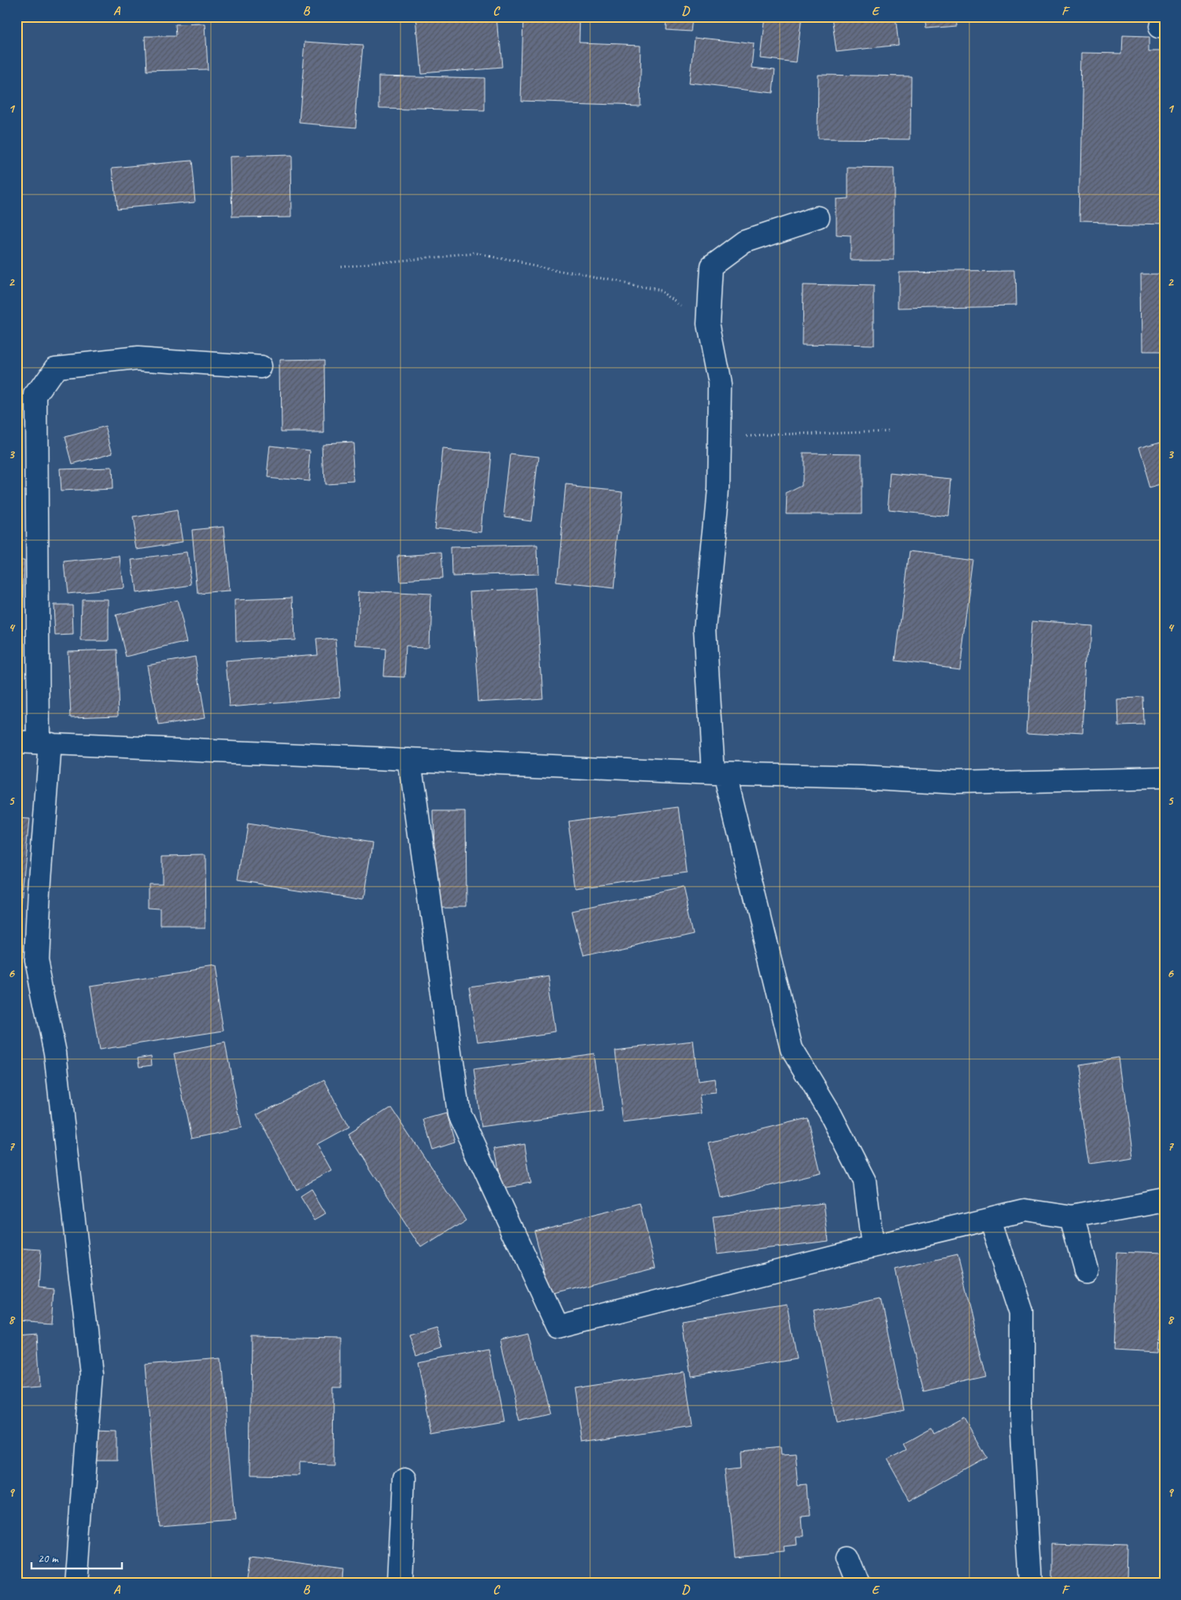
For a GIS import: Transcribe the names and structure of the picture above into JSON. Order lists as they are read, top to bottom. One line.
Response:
{"scale_bar":"20 m","grid":{"columns":["A","B","C","D","E","F"],"rows":["1","2","3","4","5","6","7","8","9"]}}
